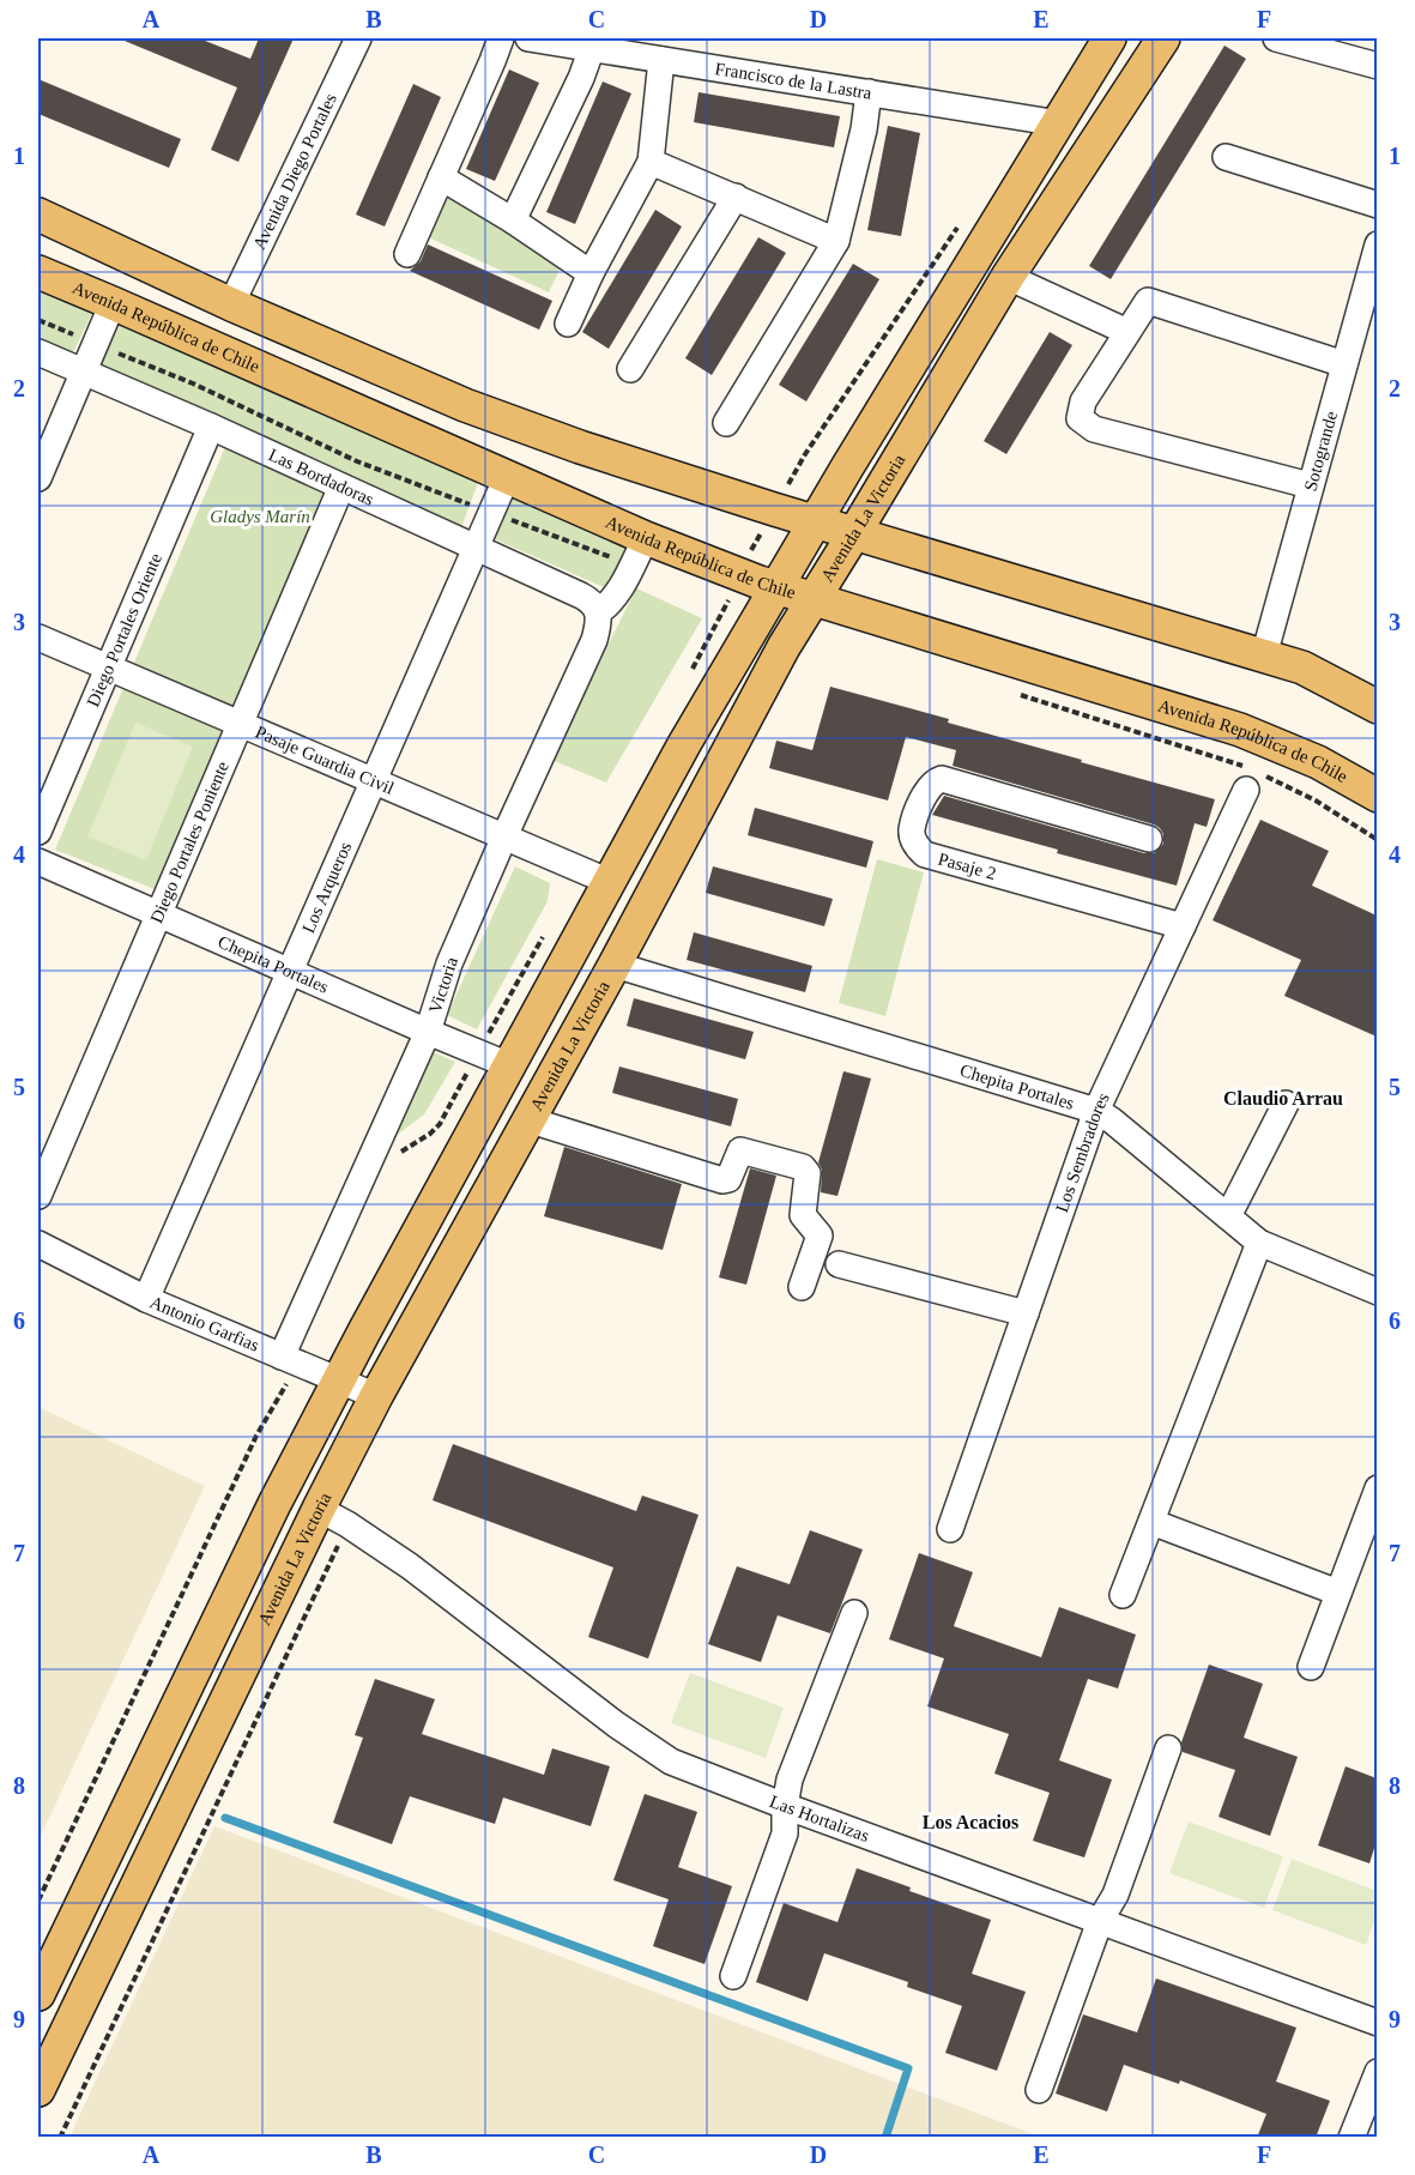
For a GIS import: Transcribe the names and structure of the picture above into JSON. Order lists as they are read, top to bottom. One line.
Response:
{"streets":{"main road":["Avenida República de Chile","Avenida La Victoria"],"street":["Francisco de la Lastra","Avenida Diego Portales","Sotogrande","Las Bordadoras","Diego Portales Oriente","Pasaje Guardia Civil","Diego Portales Poniente","Pasaje 2","Los Arqueros","Chepita Portales","Victoria","Los Sembradores","Antonio Garfias","Las Hortalizas"]},"crossings":[["Avenida República de Chile","Avenida La Victoria"],["Avenida República de Chile","Los Arqueros"],["Las Bordadoras","Diego Portales Oriente"],["Las Bordadoras","Diego Portales Poniente"],["Las Bordadoras","Los Arqueros"],["Las Bordadoras","Victoria"],["Avenida La Victoria","Chepita Portales"],["Avenida La Victoria","Antonio Garfias"],["Avenida La Victoria","Las Hortalizas"],["Diego Portales Oriente","Pasaje Guardia Civil"],["Pasaje Guardia Civil","Diego Portales Poniente"],["Pasaje Guardia Civil","Los Arqueros"],["Pasaje Guardia Civil","Victoria"],["Diego Portales Poniente","Chepita Portales"],["Pasaje 2","Los Sembradores"],["Los Arqueros","Chepita Portales"],["Los Arqueros","Antonio Garfias"],["Chepita Portales","Victoria"],["Chepita Portales","Los Sembradores"],["Victoria","Antonio Garfias"]],"districts":["Claudio Arrau","Los Acacios"],"parks":["Gladys Marín"],"grid":{"columns":["A","B","C","D","E","F"],"rows":["1","2","3","4","5","6","7","8","9"]}}
